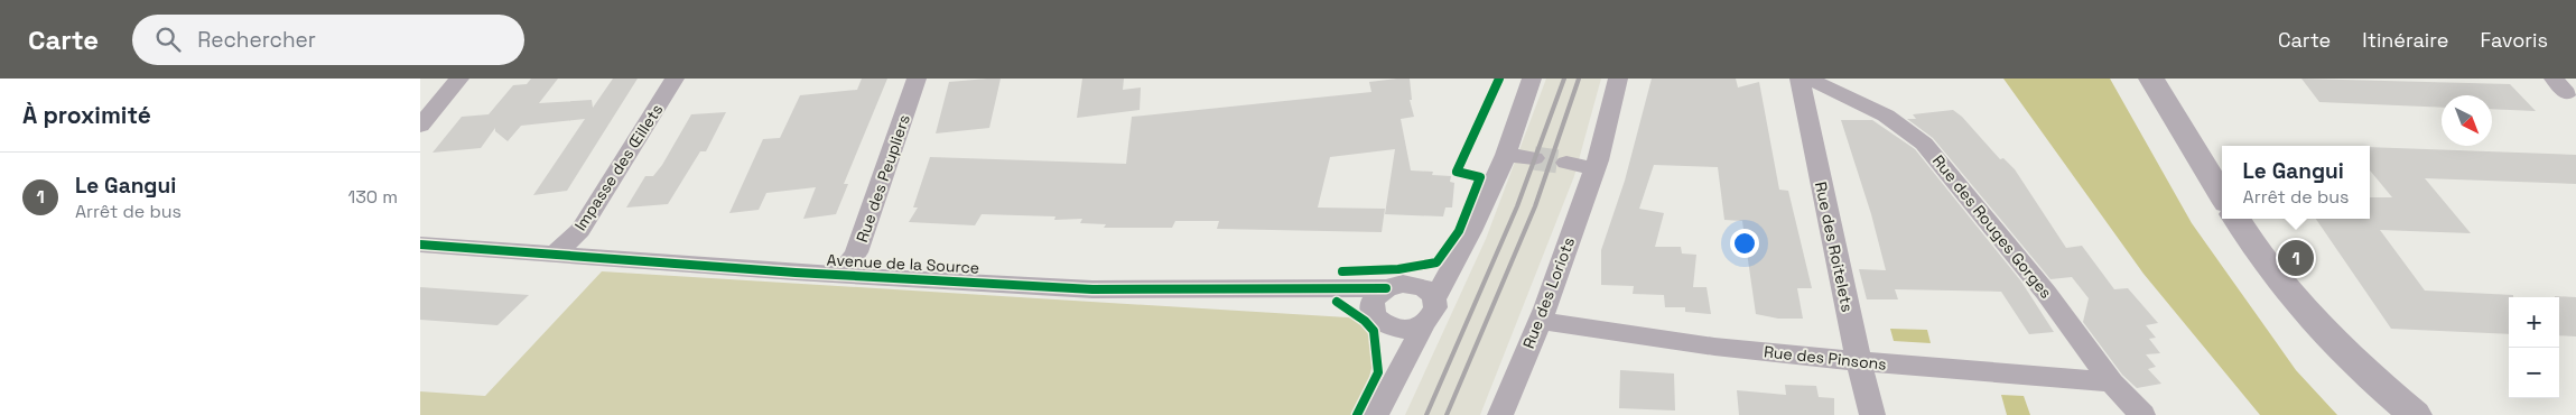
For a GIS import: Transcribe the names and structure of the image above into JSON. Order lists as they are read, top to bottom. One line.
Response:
{"streets":{"street":["Impasse des Œillets","Rue des Peupliers","Rue des Rouges Gorges","Rue des Roitelets","Avenue de la Source","Rue des Loriots","Rue des Pinsons"]},"crossings":[["Impasse des Œillets","Avenue de la Source"],["Rue des Peupliers","Avenue de la Source"],["Rue des Rouges Gorges","Rue des Pinsons"],["Rue des Roitelets","Rue des Pinsons"],["Rue des Loriots","Rue des Pinsons"]],"north":"bottom right","page":{"header":"Carte","search":"Rechercher","nav":["Carte","Itinéraire","Favoris"],"heading":"À proximité","popup":["Le Gangui","Arrêt de bus"],"list":[{"mark":"1","name":"Le Gangui","note":"Arrêt de bus","value":"130 m"}],"pins":"1","map_buttons":["+","−"]}}
